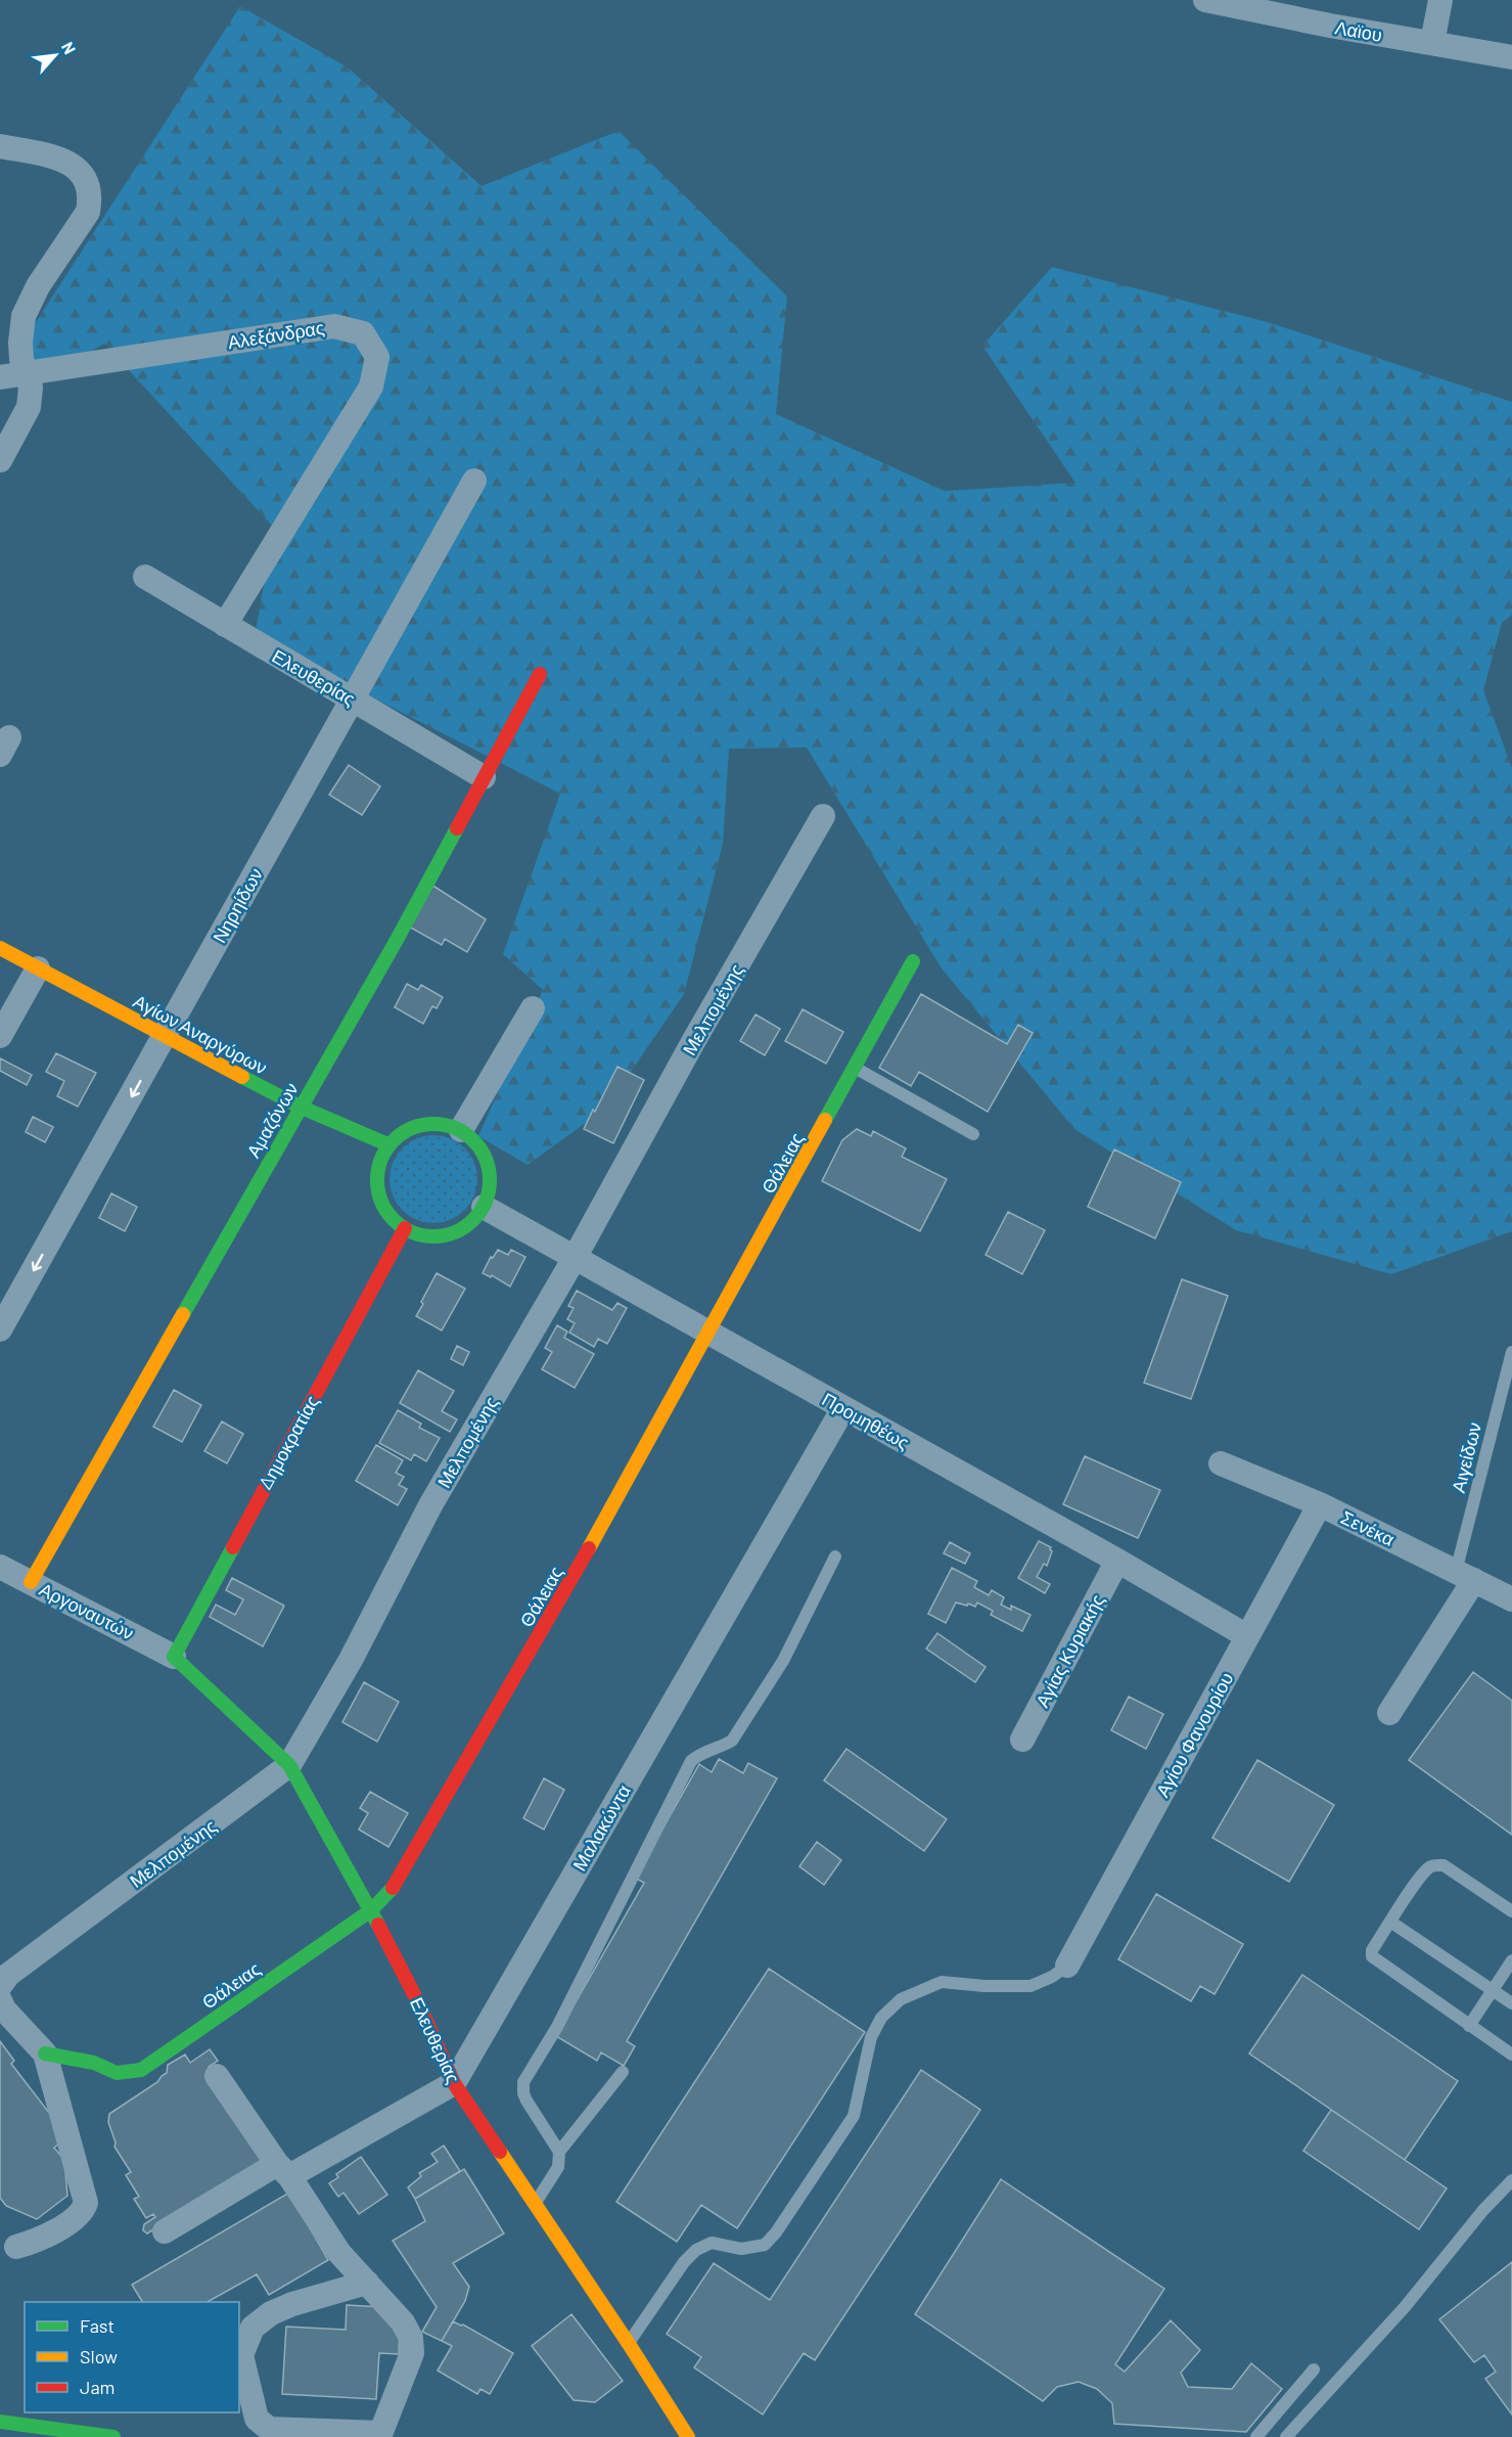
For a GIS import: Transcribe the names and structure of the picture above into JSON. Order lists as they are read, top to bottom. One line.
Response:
{"streets":{"street":["Λαϊου","Αλεξάνδρας","Ελευθερίας","Νηρηίδων","Μελπομένης","Αγίων Αναργύρων","Αμαζόνων","Θάλειας","Προμηθέως","Δημοκρατίας","Σενέκα","Αργοναυτών","Αγίας Κυριακής","Αγίου Φανουρίου","Μαλακώντα"],"lane":["Αιγείδων"]},"crossings":[["Αλεξάνδρας","Ελευθερίας"],["Ελευθερίας","Νηρηίδων"],["Ελευθερίας","Μελπομένης"],["Ελευθερίας","Αμαζόνων"],["Ελευθερίας","Θάλειας"],["Ελευθερίας","Δημοκρατίας"],["Ελευθερίας","Αργοναυτών"],["Ελευθερίας","Μαλακώντα"],["Νηρηίδων","Αγίων Αναργύρων"],["Μελπομένης","Προμηθέως"],["Αγίων Αναργύρων","Αμαζόνων"],["Αγίων Αναργύρων","Προμηθέως"],["Αγίων Αναργύρων","Δημοκρατίας"],["Αμαζόνων","Αργοναυτών"],["Θάλειας","Προμηθέως"],["Προμηθέως","Δημοκρατίας"],["Προμηθέως","Αγίας Κυριακής"],["Προμηθέως","Αγίου Φανουρίου"],["Προμηθέως","Μαλακώντα"],["Δημοκρατίας","Αργοναυτών"],["Αιγείδων","Σενέκα"],["Σενέκα","Αγίου Φανουρίου"]],"legend":["Fast","Slow","Jam"],"north":"top right"}
